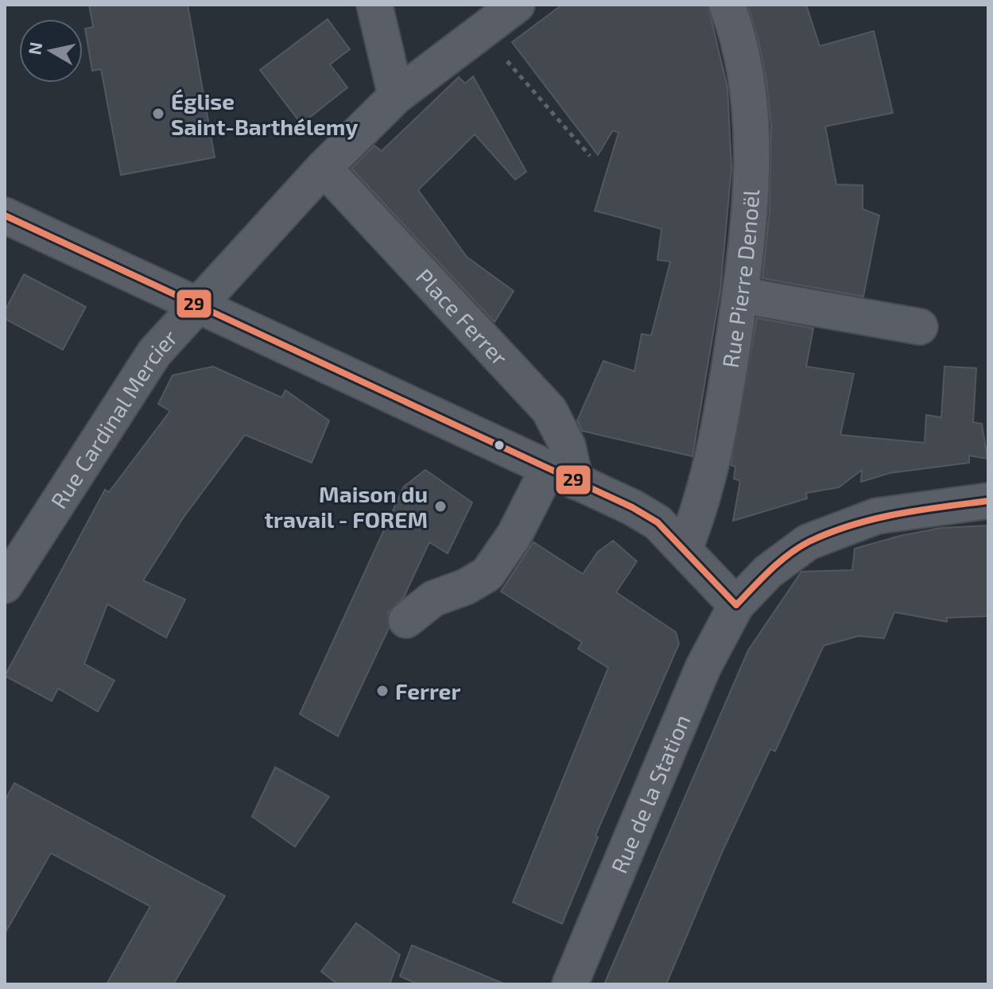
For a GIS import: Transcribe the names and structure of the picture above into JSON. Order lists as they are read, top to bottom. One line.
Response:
{"streets":{"street":["Rue Pierre Denoël","Place Ferrer","Rue Cardinal Mercier","Rue de la Station"]},"crossings":[["Place Ferrer","Rue Cardinal Mercier"]],"places":["Église Saint-Barthélemy","Maison du travail - FOREM","Ferrer"],"lines":["transit line 29"],"north":"left"}
